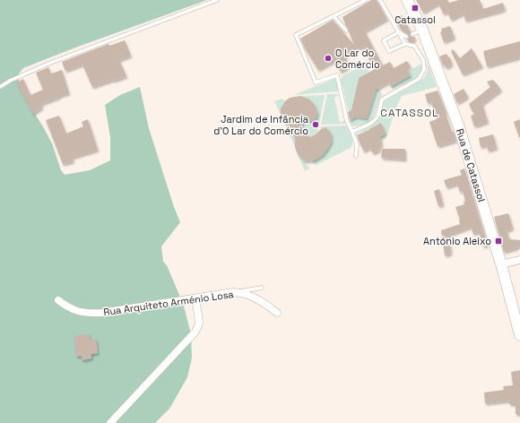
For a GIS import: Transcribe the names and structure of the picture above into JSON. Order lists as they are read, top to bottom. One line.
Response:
{"streets":{"main road":["Rua de Catassol"],"street":["Rua Arquiteto Arménio Losa"]},"districts":["CATASSOL"],"places":{"transit":["Catassol","António Aleixo"],"other":["O Lar do Comércio","Jardim de Infância d'O Lar do Comércio"]}}
